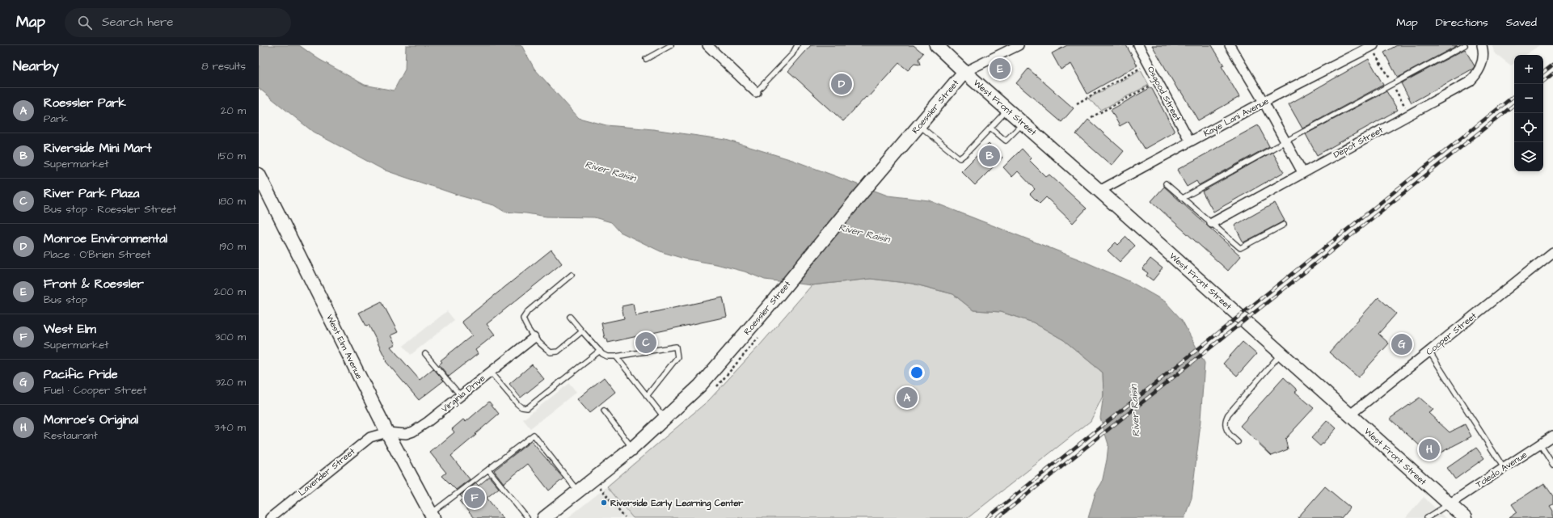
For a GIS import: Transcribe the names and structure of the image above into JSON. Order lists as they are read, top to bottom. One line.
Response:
{"streets":{"street":["Osgood Street","Roessler Street","West Front Street","Kaye Lani Avenue","Depot Street","Cooper Street","West Elm Avenue","Virginia Drive","Toledo Avenue","Lavender Street"]},"crossings":[["Osgood Street","Kaye Lani Avenue"],["Roessler Street","West Front Street"],["West Front Street","Kaye Lani Avenue"],["West Front Street","Cooper Street"],["West Front Street","Toledo Avenue"],["West Elm Avenue","Virginia Drive"],["West Elm Avenue","Lavender Street"],["Virginia Drive","Lavender Street"]],"water":["River Raisin"],"places":["Riverside Early Learning Center"],"page":{"header":"Map","search":"Search here","nav":["Map","Directions","Saved"],"heading":["Nearby","8 results"],"map_buttons":["+","−"],"pins":["E","D","B","C","G","A","H","F"],"list":[{"mark":"A","name":"Roessler Park","note":"Park","value":"20 m"},{"mark":"B","name":"Riverside Mini Mart","note":"Supermarket","value":"150 m"},{"mark":"C","name":"River Park Plaza","note":"Bus stop · Roessler Street","value":"180 m"},{"mark":"D","name":"Monroe Environmental","note":"Place · O'Brien Street","value":"190 m"},{"mark":"E","name":"Front & Roessler","note":"Bus stop","value":"200 m"},{"mark":"F","name":"West Elm","note":"Supermarket","value":"300 m"},{"mark":"G","name":"Pacific Pride","note":"Fuel · Cooper Street","value":"320 m"},{"mark":"H","name":"Monroe's Original","note":"Restaurant","value":"340 m"}]}}
